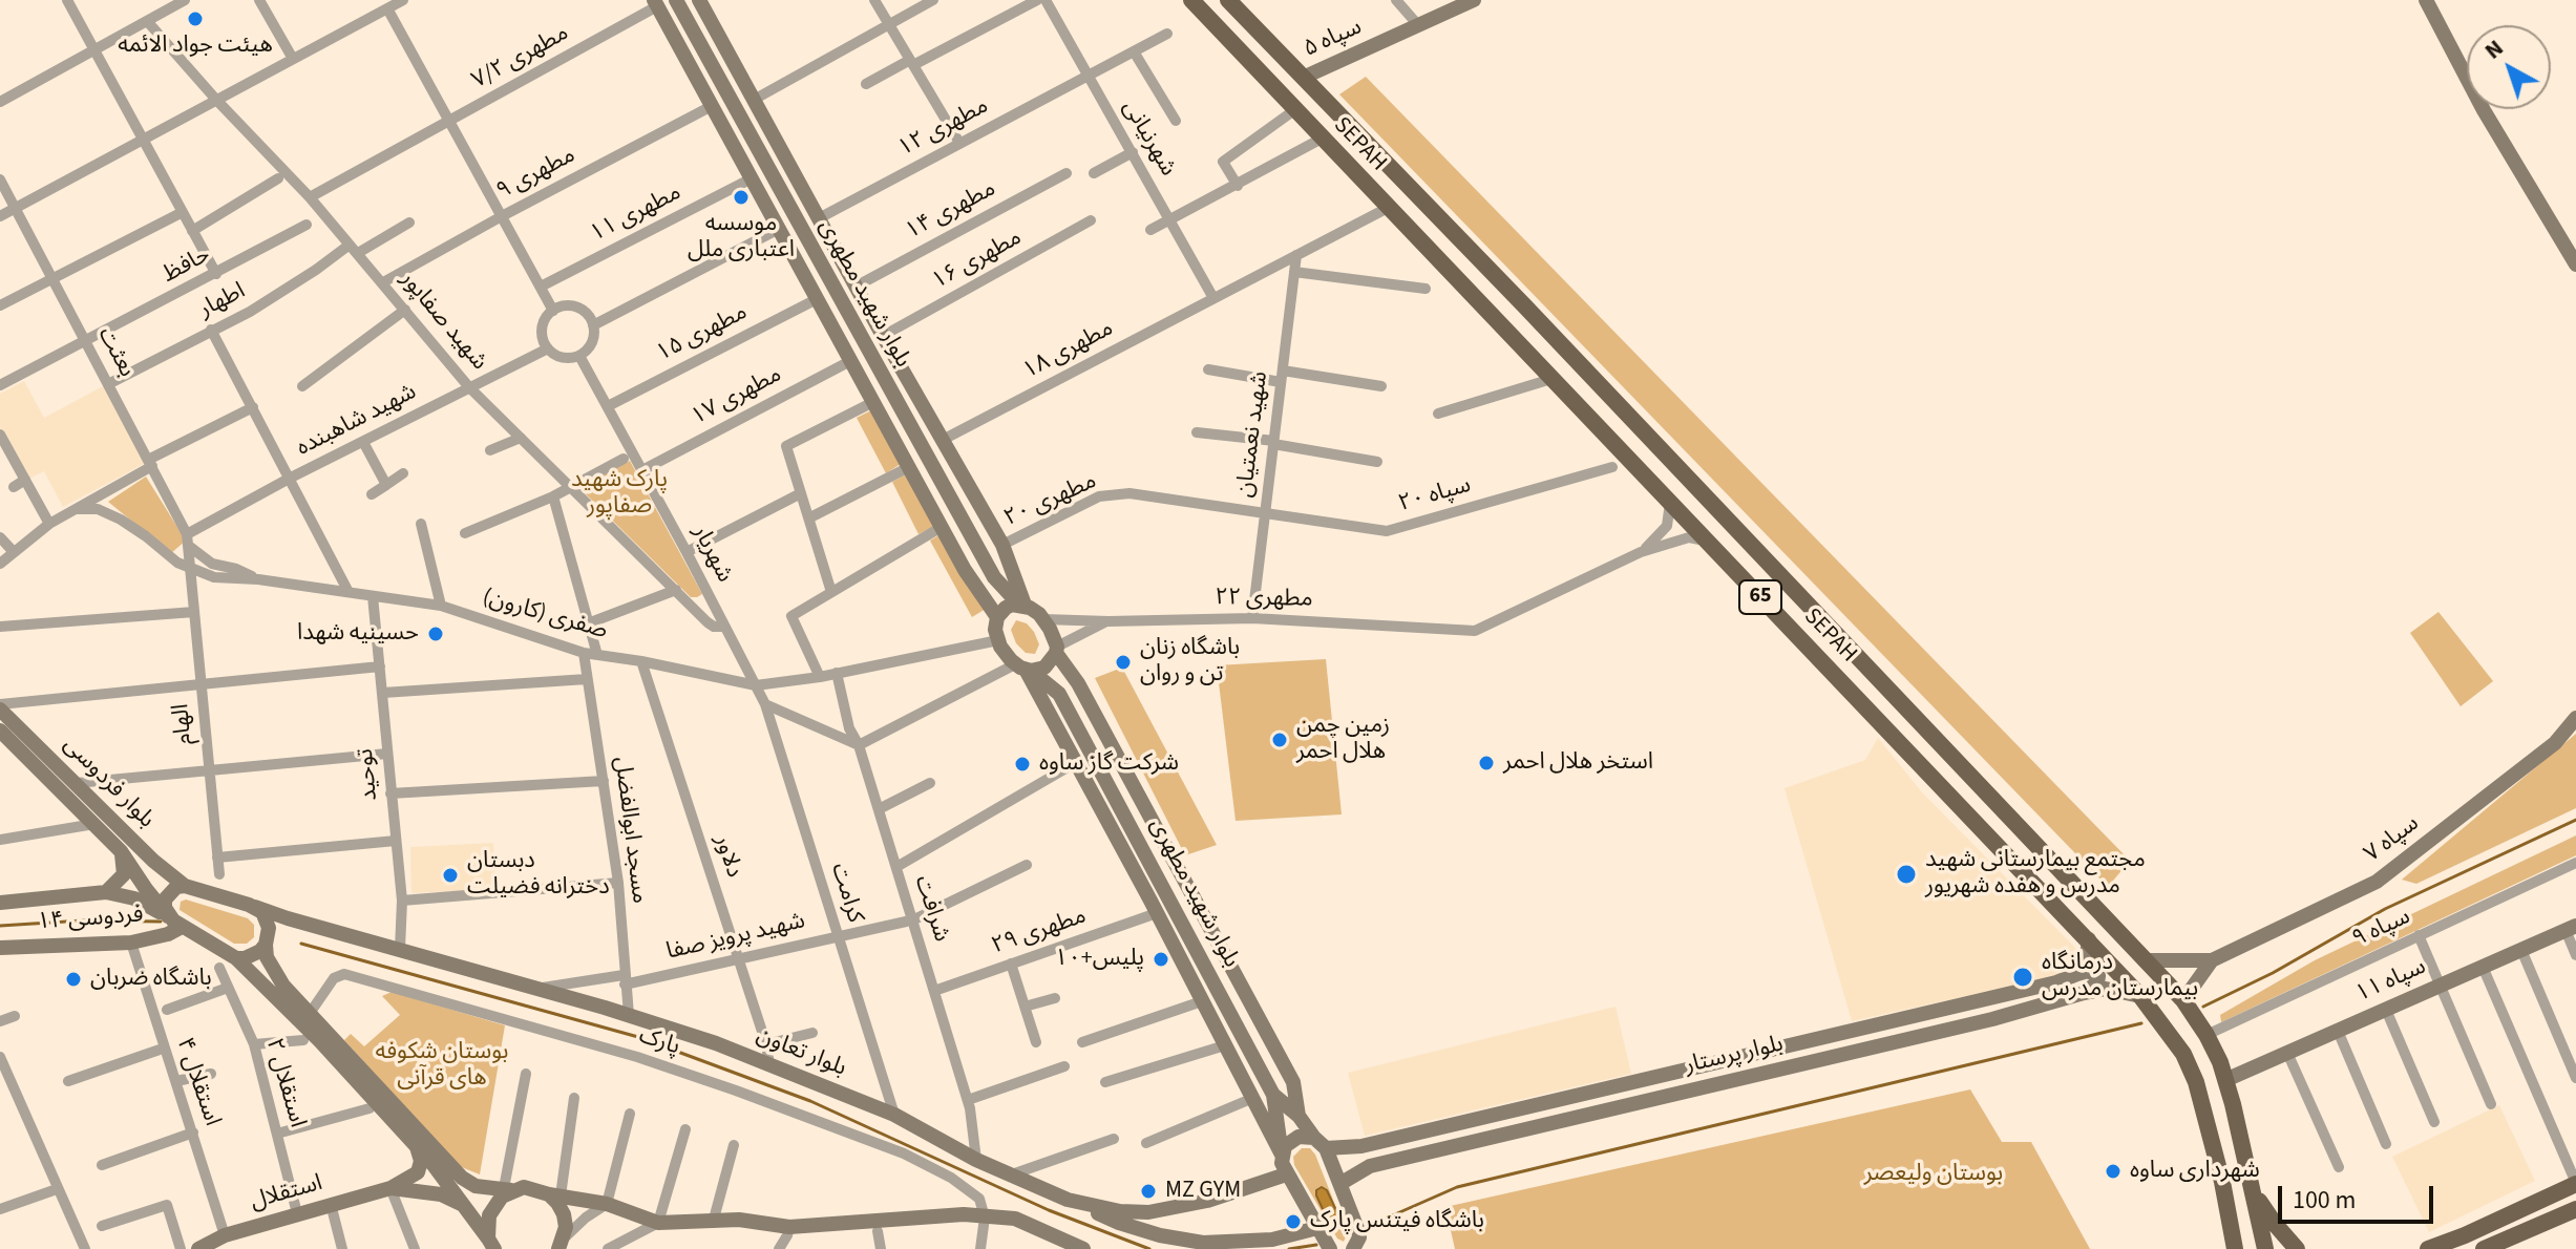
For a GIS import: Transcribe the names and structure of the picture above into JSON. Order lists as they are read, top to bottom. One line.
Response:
{"streets":{"main road":["SEPAH","65"],"street":["سپاه ۵","مطهری ۷/۲","مطهری ۱۲","شهرنیانی","مطهری ۹","مطهری ۱۴","مطهری ۱۱","مطهری ۱۶","حافظ","بلوار شهید مطهری","اطهار","شهید صفاپور","مطهری ۱۵","مطهری ۱۸","بعثت","مطهری ۱۷","شهید شاهبنده","شهید نعمتیان","سپاه ۲۰","مطهری ۲۰","شهریار","مطهری ۲۲","صفری (کارون)","الهام","توحید","بلوار فردوسی","مسجد ابوالفضل","سپاه ۷","دلاور","کرامت","شرافت","فردوسی ۱۴","سپاه ۹","مطهری ۲۹","شهید پرویز صفا","سپاه ۱۱","پارک","بلوار تعاون","بلوار پرستار","استقلال ۴","استقلال ۲","استقلال"]},"crossings":[["سپاه ۵","SEPAH"],["مطهری ۷/۲","شهید صفاپور"],["مطهری ۱۲","شهرنیانی"],["شهرنیانی","مطهری ۱۸"],["SEPAH","مطهری ۱۸"],["SEPAH","سپاه ۷"],["SEPAH","سپاه ۹"],["SEPAH","سپاه ۱۱"],["SEPAH","بلوار پرستار"],["مطهری ۹","شهید صفاپور"],["حافظ","بعثت"],["بلوار شهید مطهری","مطهری ۲۲"],["بلوار شهید مطهری","صفری (کارون)"],["بلوار شهید مطهری","بلوار پرستار"],["اطهار","شهید صفاپور"],["اطهار","بعثت"],["شهید صفاپور","شهید شاهبنده"],["شهید صفاپور","شهریار"],["مطهری ۱۵","شهریار"],["مطهری ۱۸","شهید نعمتیان"],["بعثت","شهید شاهبنده"],["بعثت","الهام"],["مطهری ۱۷","شهریار"],["شهید شاهبنده","شهریار"],["شهید نعمتیان","سپاه ۲۰"],["شهید نعمتیان","مطهری ۲۰"],["شهید نعمتیان","مطهری ۲۲"],["سپاه ۲۰","مطهری ۲۰"],["شهریار","صفری (کارون)"],["شهریار","کرامت"],["مطهری ۲۲","صفری (کارون)"],["صفری (کارون)","توحید"],["صفری (کارون)","مسجد ابوالفضل"],["صفری (کارون)","دلاور"],["صفری (کارون)","کرامت"],["صفری (کارون)","شرافت"],["توحید","بلوار تعاون"],["بلوار فردوسی","بلوار تعاون"],["مسجد ابوالفضل","شهید پرویز صفا"],["مسجد ابوالفضل","بلوار تعاون"],["دلاور","شهید پرویز صفا"],["دلاور","بلوار تعاون"],["کرامت","شهید پرویز صفا"],["کرامت","بلوار تعاون"],["شرافت","مطهری ۲۹"],["شرافت","شهید پرویز صفا"],["شرافت","بلوار تعاون"],["فردوسی ۱۴","استقلال ۴"],["شهید پرویز صفا","بلوار تعاون"],["استقلال ۴","استقلال"],["استقلال ۲","استقلال"]],"parks":["پارک شهید صفاپور","بوستان شکوفه های قرآنی","بوستان ولیعصر"],"places":["هیئت جواد الائمه","موسسه اعتباری ملل","حسینیه شهدا","باشگاه زنان تن و روان","زمین چمن هلال احمر","استخر هلال احمر","شرکت گاز ساوه","مجتمع بیمارستانی شهید مدرس و هفده شهریور","دبستان دخترانه فضیلت","پلیس+۱۰","درمانگاه بیمارستان مدرس","باشگاه ضربان","شهرداری ساوه","MZ GYM","باشگاه فیتنس پارک"],"scale_bar":"100 m","north":"top left"}
